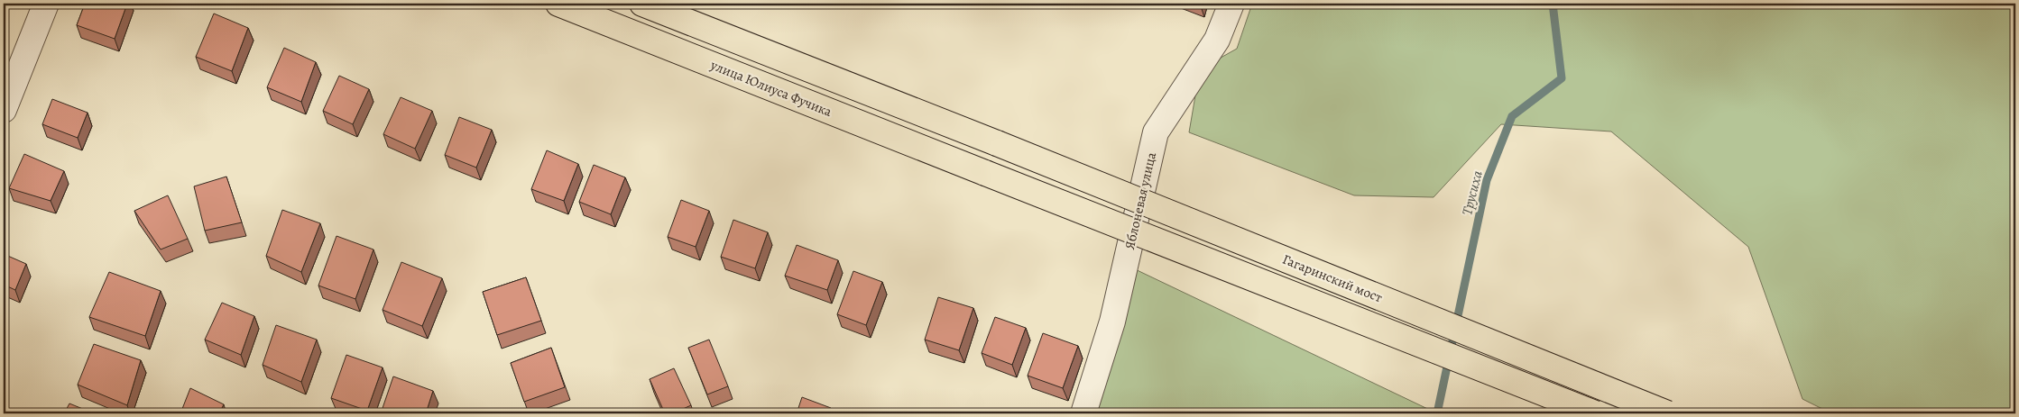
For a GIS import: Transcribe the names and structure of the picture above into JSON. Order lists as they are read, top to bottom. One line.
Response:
{"streets":{"main road":["улица Юлиуса Фучика","Гагаринский мост"],"street":["Яблоневая улица"]},"water":["Трусиха"]}
